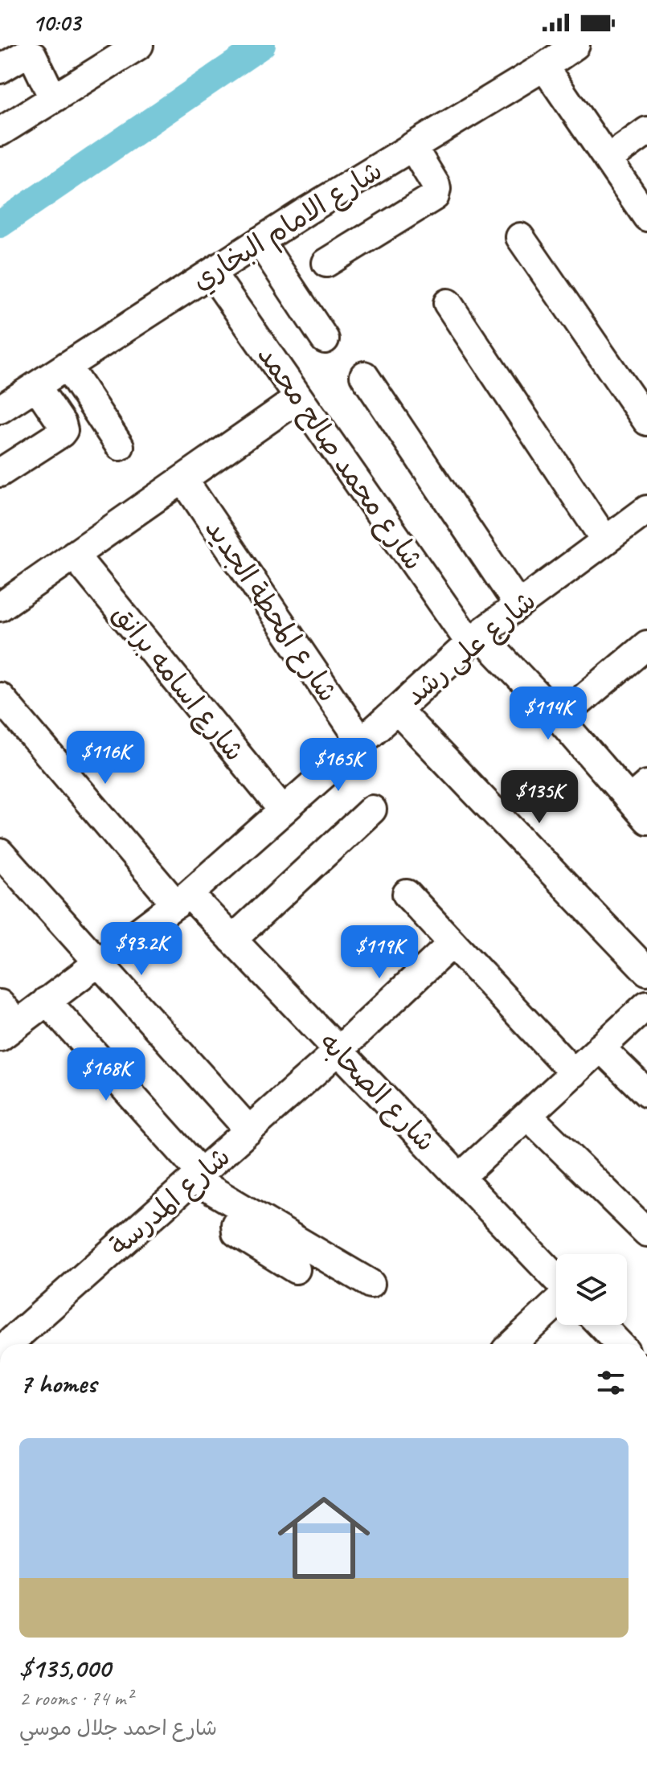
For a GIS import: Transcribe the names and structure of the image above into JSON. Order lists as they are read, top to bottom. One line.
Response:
{"streets":{"street":["شارع الامام البخاري","شارع محمد صالح محمد","شارع المحطة الجديد","شارع على رشد","شارع اسامه برانق","شارع الصحابه","شارع المدرسة"]},"crossings":[["شارع الامام البخاري","شارع محمد صالح محمد"],["شارع محمد صالح محمد","شارع على رشد"],["شارع المحطة الجديد","شارع على رشد"],["شارع على رشد","شارع اسامه برانق"],["شارع على رشد","شارع الصحابه"],["شارع الصحابه","شارع المدرسة"]],"page":{"status":"10:03","price":["$114K","$116K","$165K","$135K","$93.2K","$119K","$168K"],"heading":"7 homes","list":[{"name":"$135,000","note":"2 rooms · 74 m² · شارع احمد جلال موسي"}]}}
